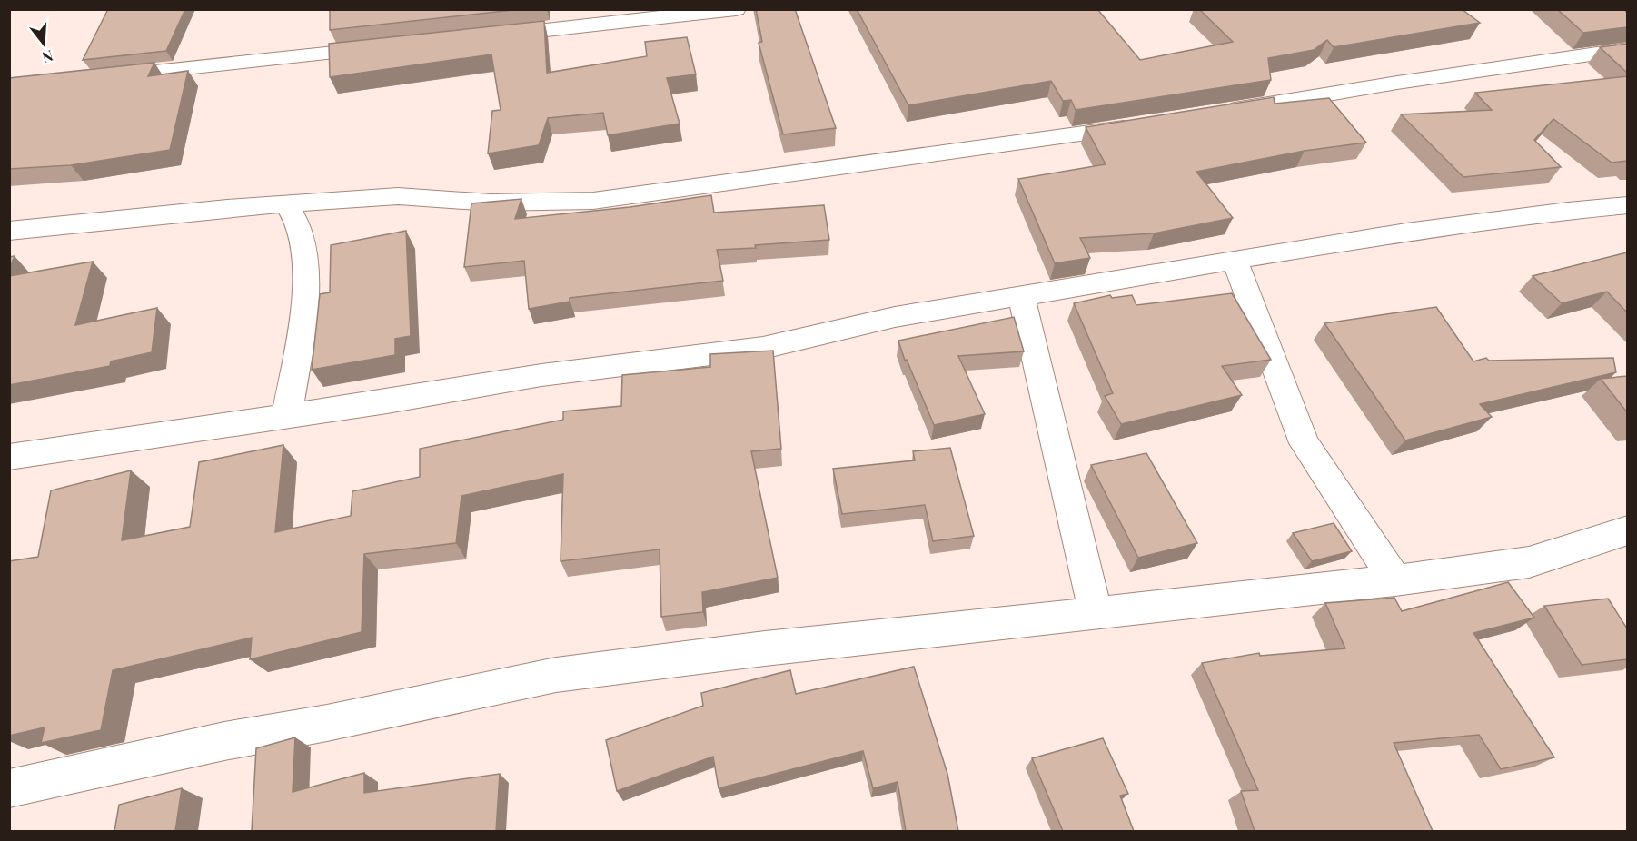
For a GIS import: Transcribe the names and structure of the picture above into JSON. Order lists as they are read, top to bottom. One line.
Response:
{"north":"bottom"}
